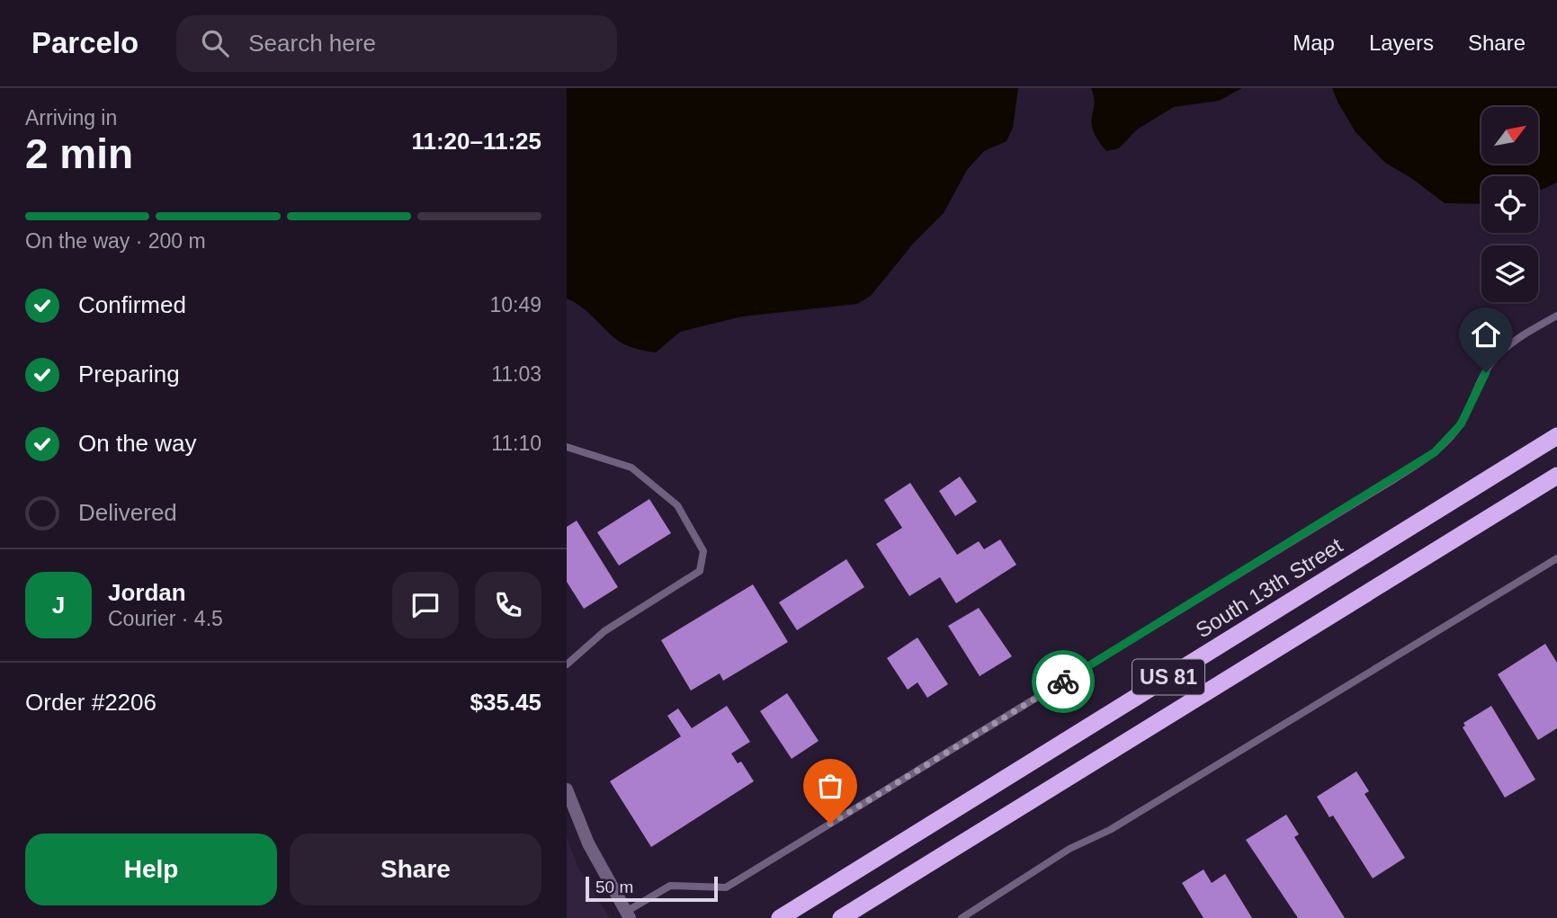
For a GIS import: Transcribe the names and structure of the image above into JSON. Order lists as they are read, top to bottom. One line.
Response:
{"streets":{"highway":["South 13th Street","US 81"]},"scale_bar":"50 m","north":"top right","page":{"header":"Parcelo","search":"Search here","nav":["Map","Layers","Share"],"heading":["2 min","Arriving in","11:20–11:25"],"panel":["Jordan","Courier · 4.5","Order #2206","$35.45"],"bar":"On the way · 200 m","list":[["Confirmed","10:49"],["Preparing","11:03"],["On the way","11:10"],"Delivered"],"round":"J","buttons":["Help","Share"],"scale":"50 m"}}
